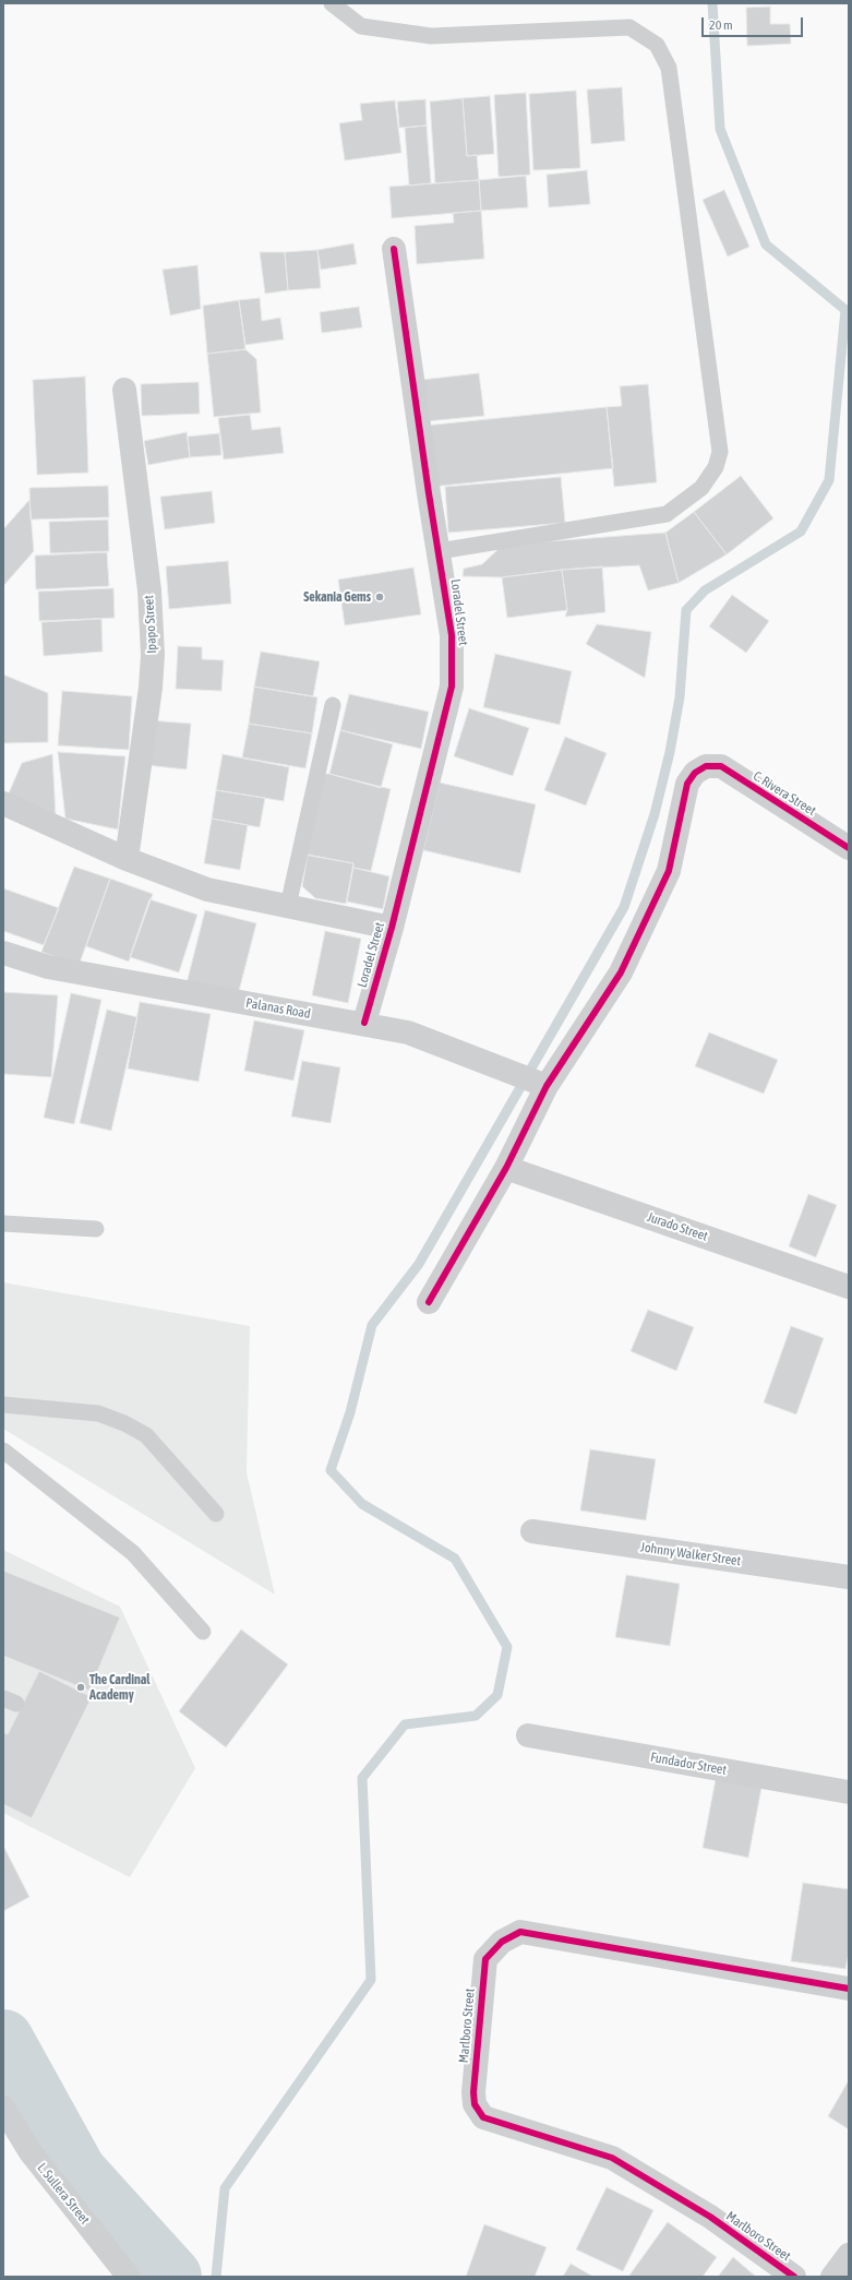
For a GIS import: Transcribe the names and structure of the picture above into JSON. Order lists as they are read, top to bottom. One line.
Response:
{"streets":{"street":["Loradel Street","Ipapo Street","C. Rivera Street","Palanas Road","Jurado Street","Johnny Walker Street","Fundador Street","Marlboro Street","L. Sullera Street"]},"crossings":[["Loradel Street","Palanas Road"],["C. Rivera Street","Palanas Road"]],"places":["Sekania Gems","The Cardinal Academy"],"scale_bar":"20 m"}
